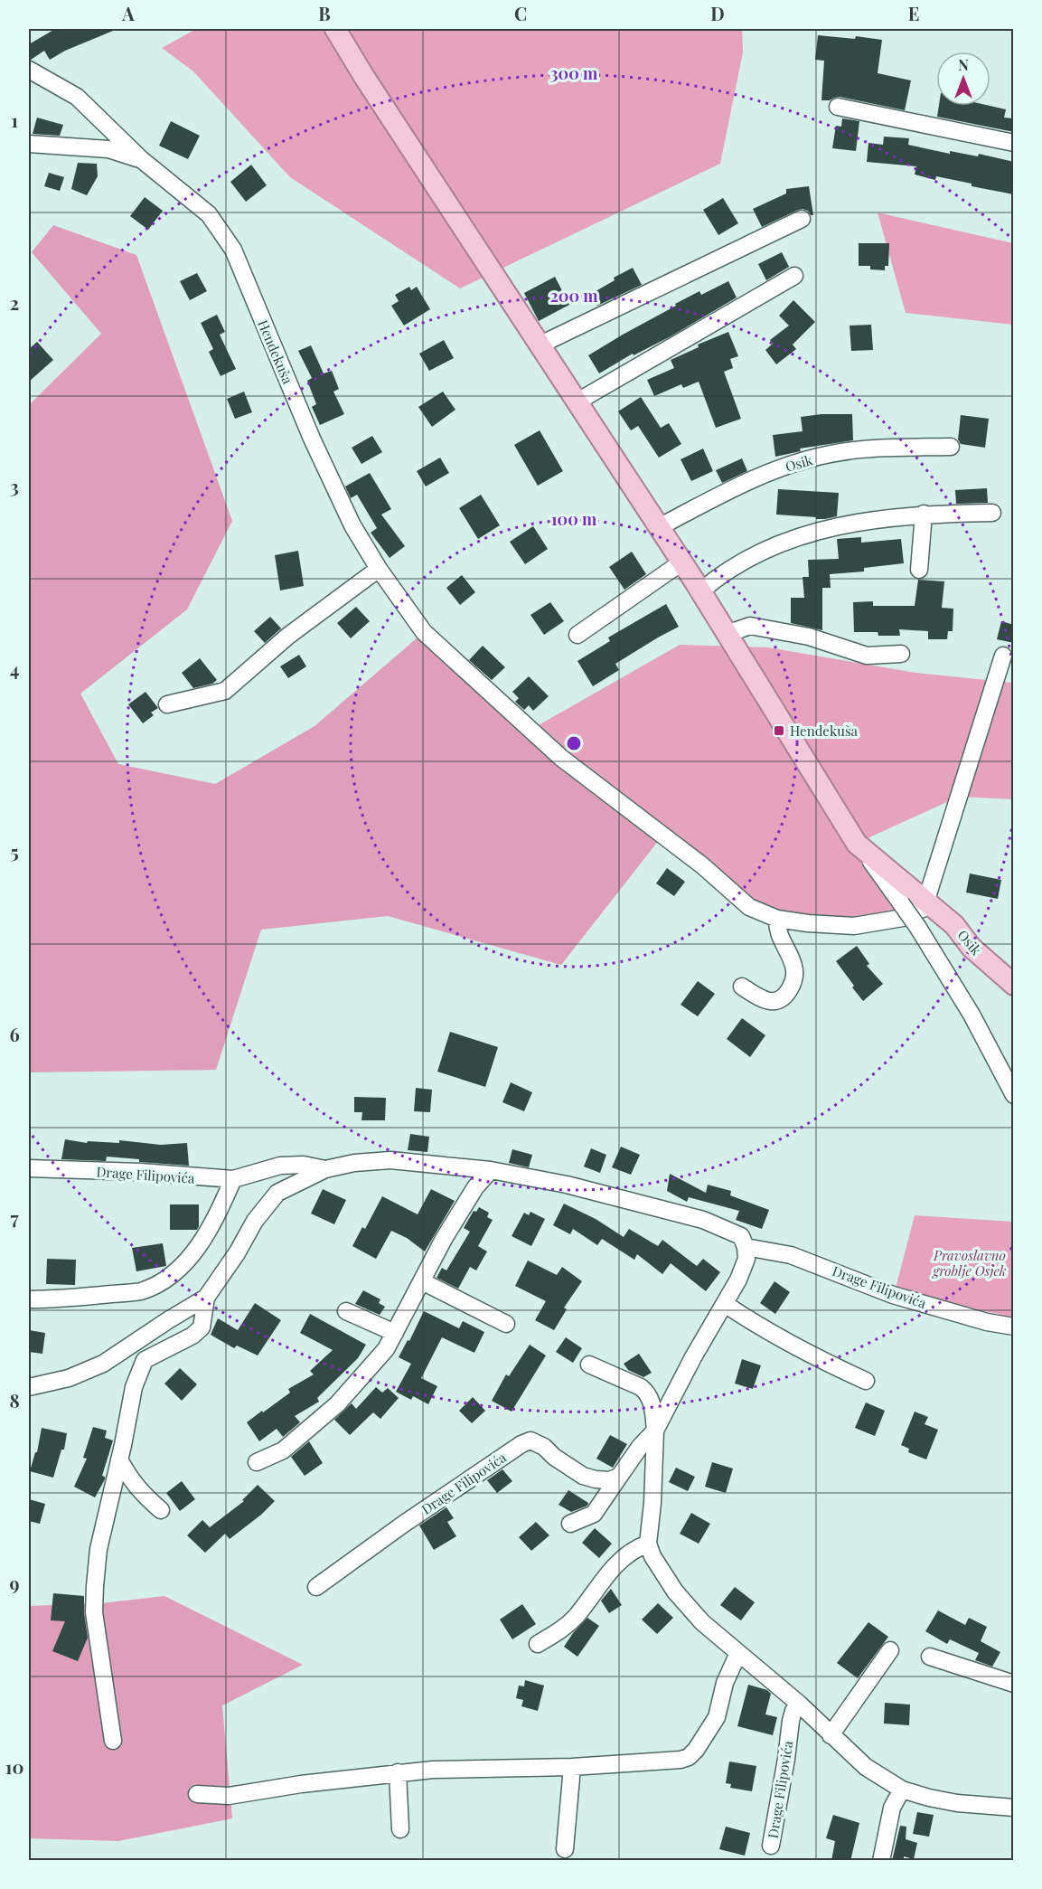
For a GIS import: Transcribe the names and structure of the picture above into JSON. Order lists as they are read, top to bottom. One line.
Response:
{"streets":{"main road":["Osik"],"street":["Hendekuša","Drage Filipovića"]},"crossings":[["Hendekuša","Osik"]],"parks":["Pravoslavno groblje Osjek"],"places":{"transit":["Hendekuša"]},"north":"top","grid":{"columns":["A","B","C","D","E"],"rows":["1","2","3","4","5","6","7","8","9","10"]},"rings":["300 m","200 m","100 m"]}
